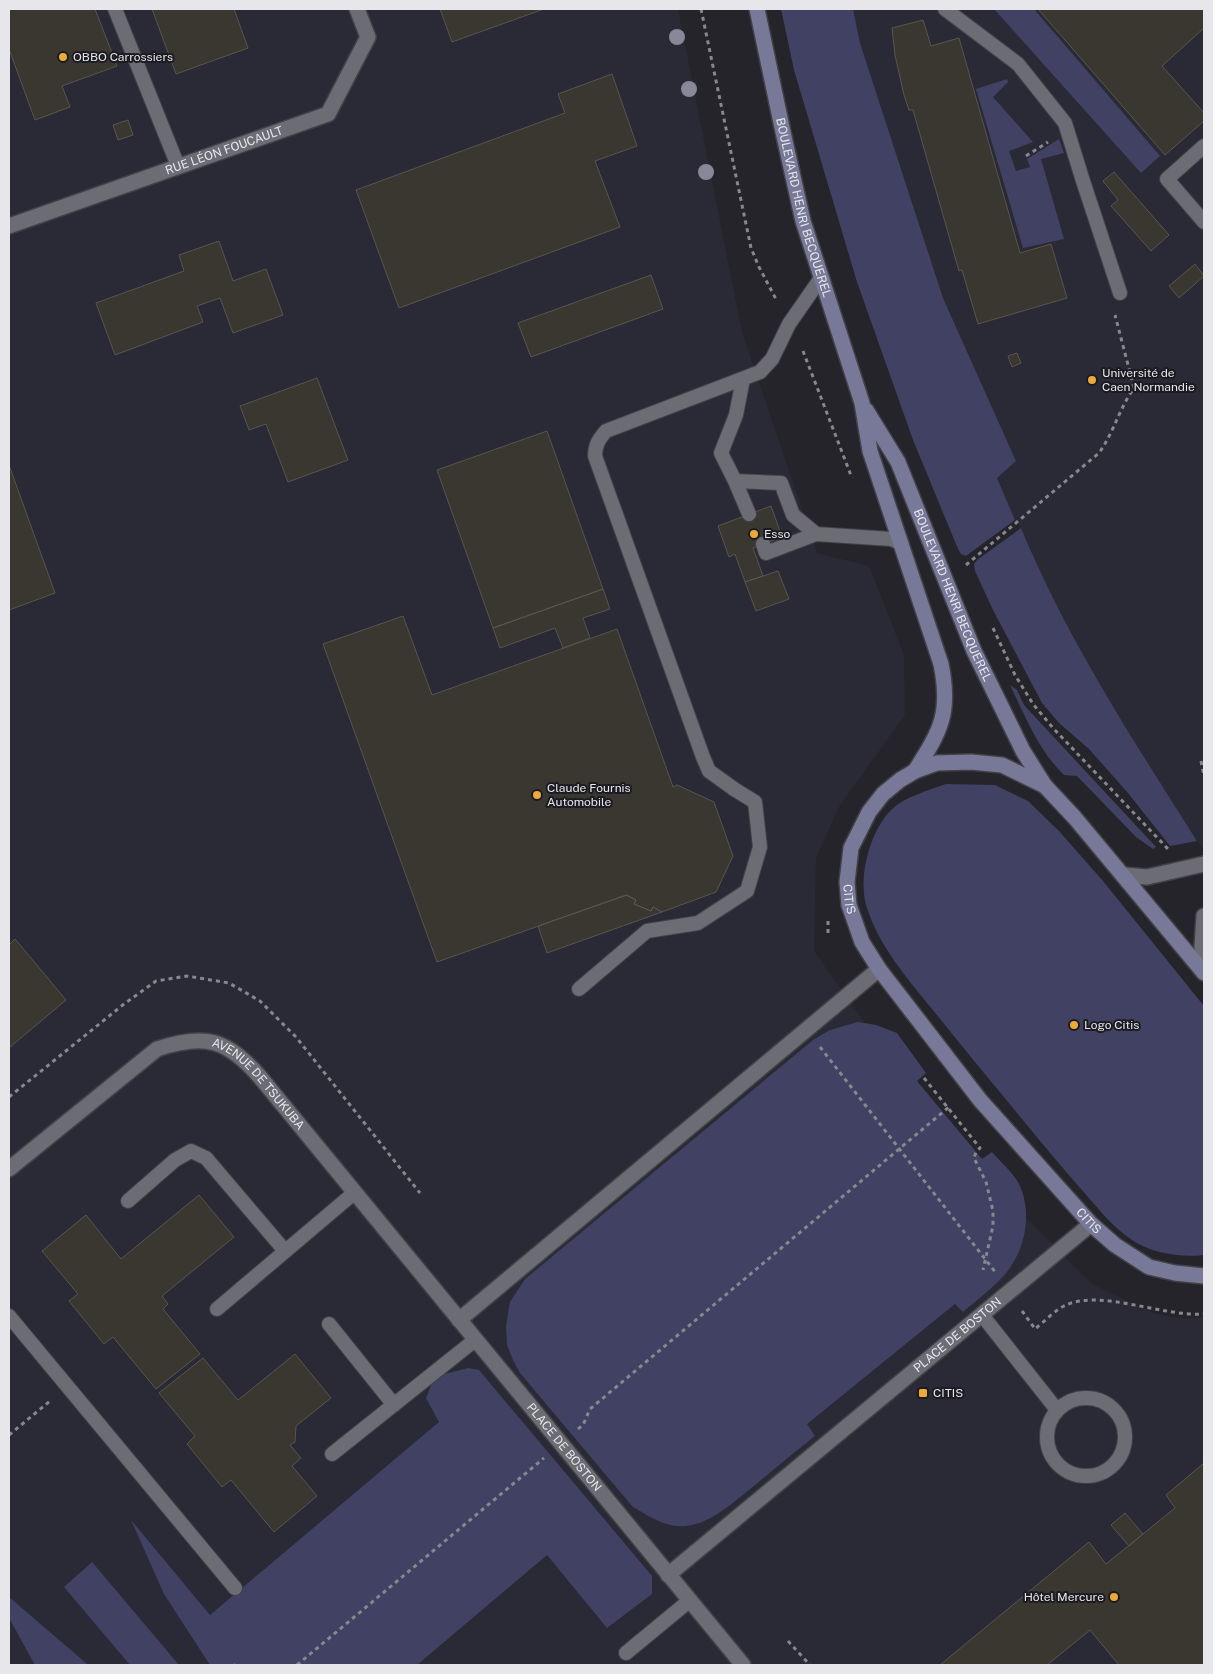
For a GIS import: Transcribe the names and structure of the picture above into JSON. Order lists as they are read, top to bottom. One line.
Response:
{"streets":{"main road":["BOULEVARD HENRI BECQUEREL","CITIS"],"street":["RUE LÉON FOUCAULT","AVENUE DE TSUKUBA","PLACE DE BOSTON"]},"crossings":[["BOULEVARD HENRI BECQUEREL","CITIS"],["CITIS","PLACE DE BOSTON"],["AVENUE DE TSUKUBA","PLACE DE BOSTON"]],"places":{"other":["OBBO Carrossiers","Université de Caen Normandie","Esso","Claude Fournis Automobile","Logo Citis","Hôtel Mercure"],"transit":["CITIS"]}}
